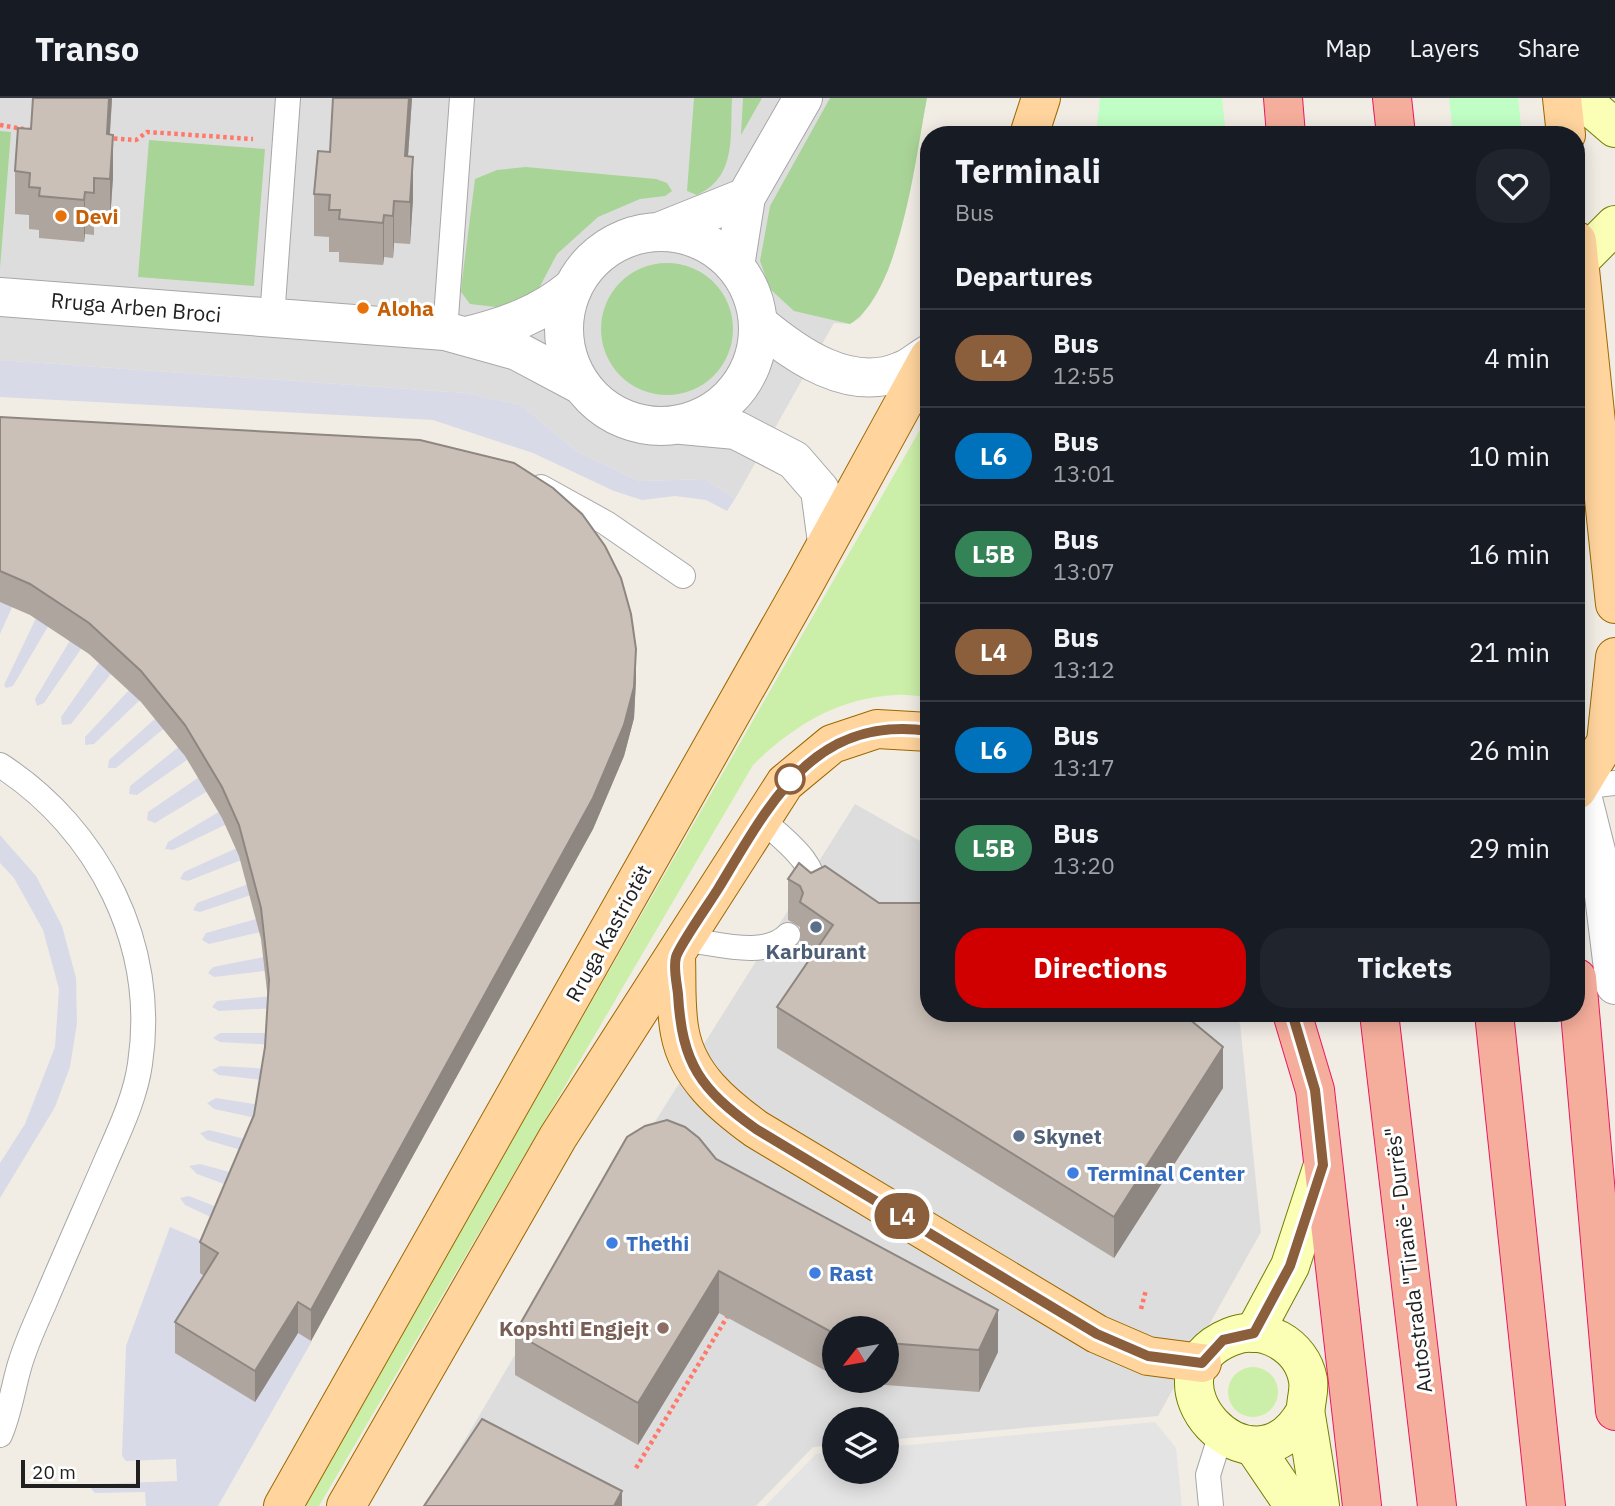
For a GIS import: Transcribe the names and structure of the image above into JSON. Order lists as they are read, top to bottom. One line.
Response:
{"streets":{"highway":["Autostrada \"Tiranë - Durrës\""],"main road":["Rruga Kastriotët"],"street":["Rruga Arben Broci"]},"crossings":[["Rruga Arben Broci","Rruga Kastriotët"]],"places":["Devi","Aloha","Karburant","Skynet","Terminal Center","Thethi","Rast","Kopshti Engjejt"],"lines":["bus line L4"],"scale_bar":"20 m","north":"bottom left","page":{"header":"Transo","nav":["Map","Layers","Share"],"on_map":"L4","heading":[["Terminali","Bus"],"Departures"],"list":[{"mark":"L4","name":"Bus","note":"12:55","value":"4 min"},{"mark":"L6","name":"Bus","note":"13:01","value":"10 min"},{"mark":"L5B","name":"Bus","note":"13:07","value":"16 min"},{"mark":"L4","name":"Bus","note":"13:12","value":"21 min"},{"mark":"L6","name":"Bus","note":"13:17","value":"26 min"},{"mark":"L5B","name":"Bus","note":"13:20","value":"29 min"}],"buttons":["Directions","Tickets"],"scale":"20 m"}}
